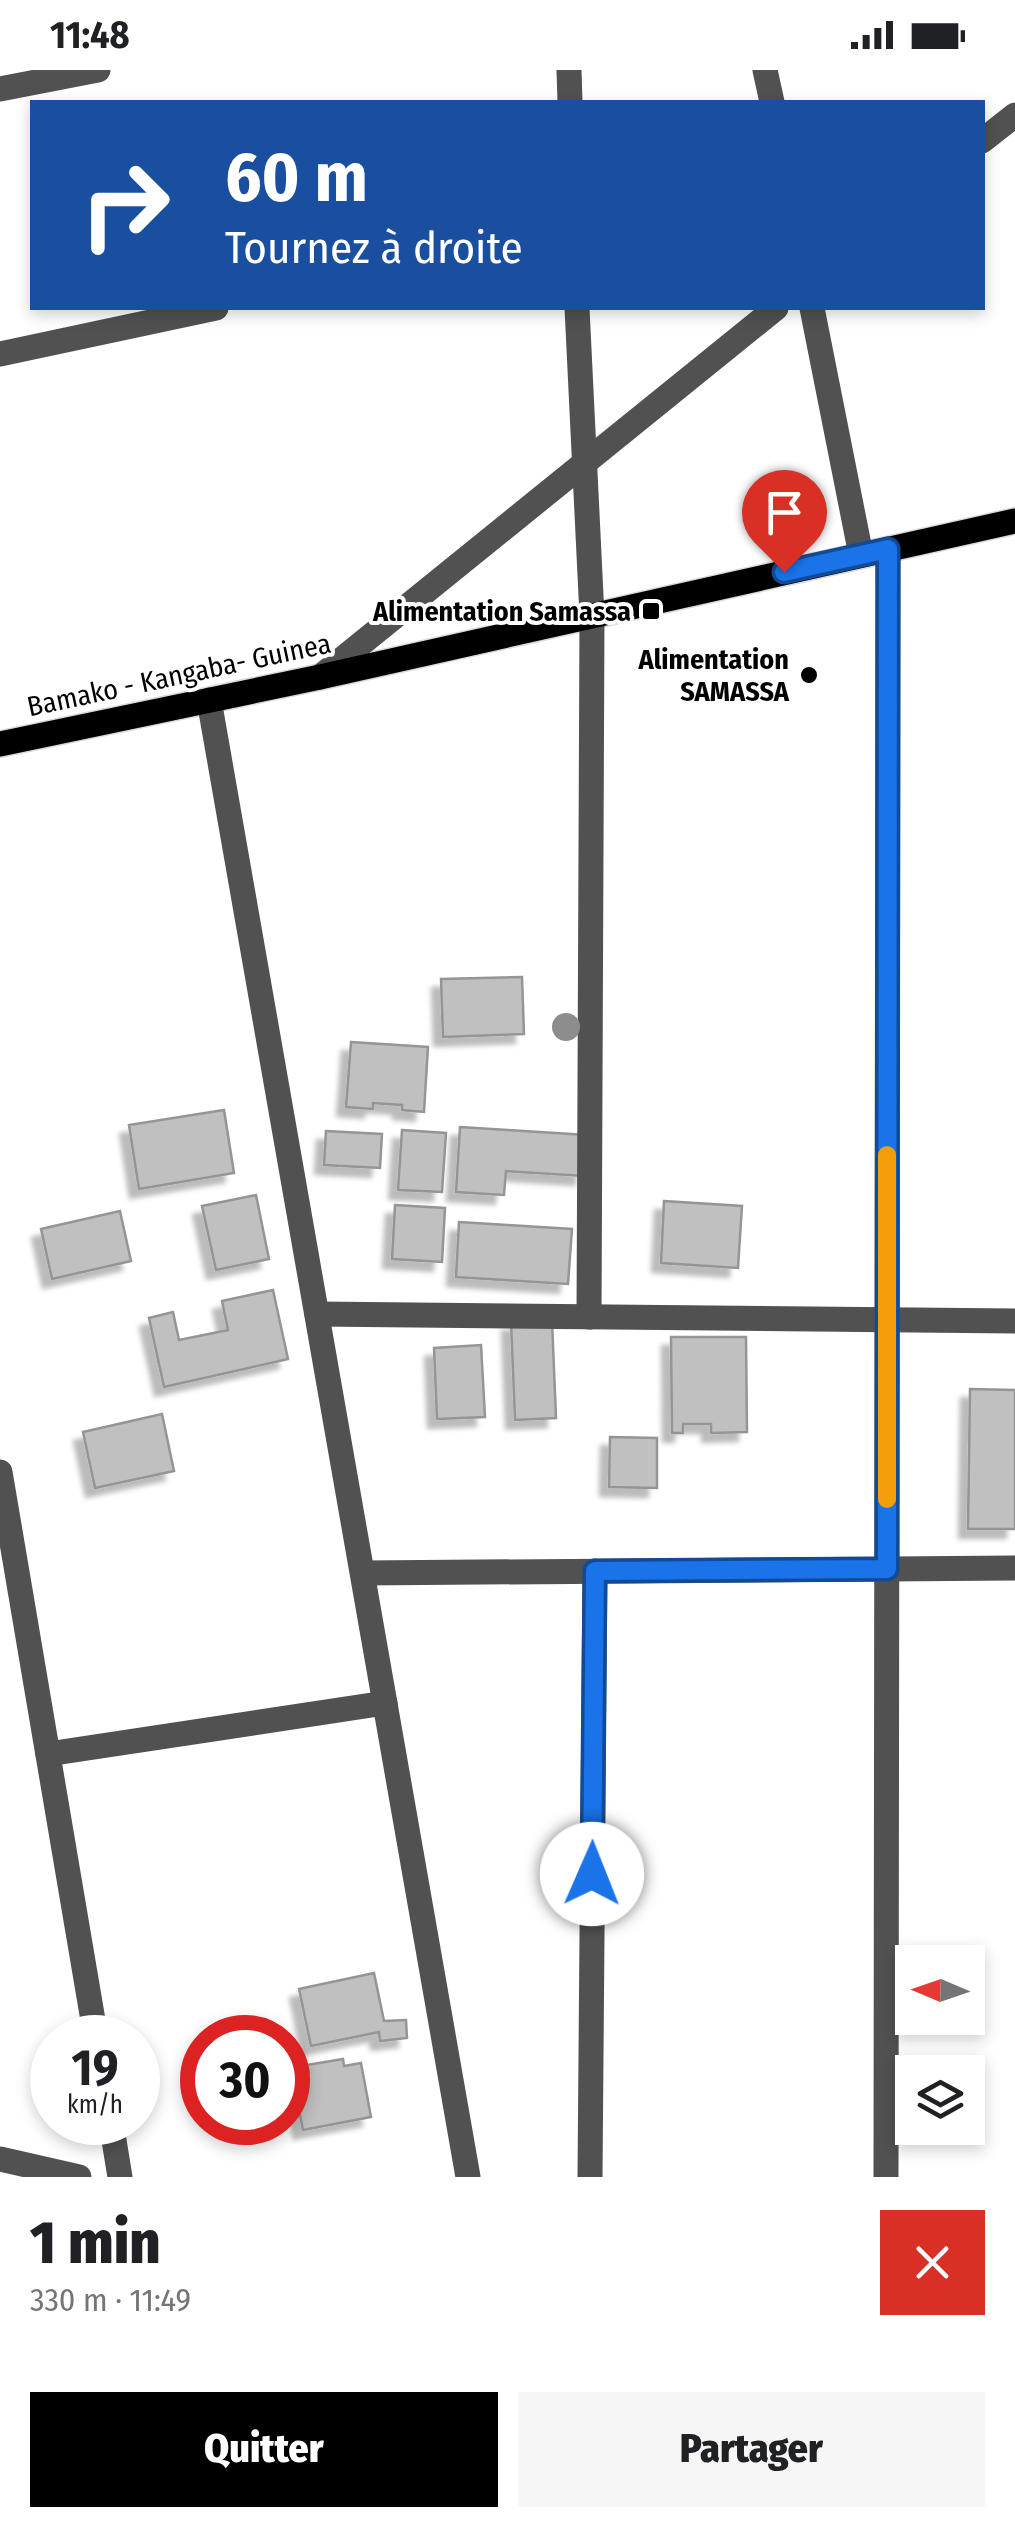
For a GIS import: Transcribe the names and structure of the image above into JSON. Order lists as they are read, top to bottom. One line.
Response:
{"streets":{"main road":["Bamako - Kangaba- Guinea"]},"places":{"transit":["Alimentation Samassa"],"other":["Alimentation SAMASSA"]},"north":"left","page":{"status":"11:48","turn":["60 m","Tournez à droite"],"speed":"19 km/h","limit":"30","heading":["1 min","330 m · 11:49"],"buttons":["Quitter","Partager"]}}
